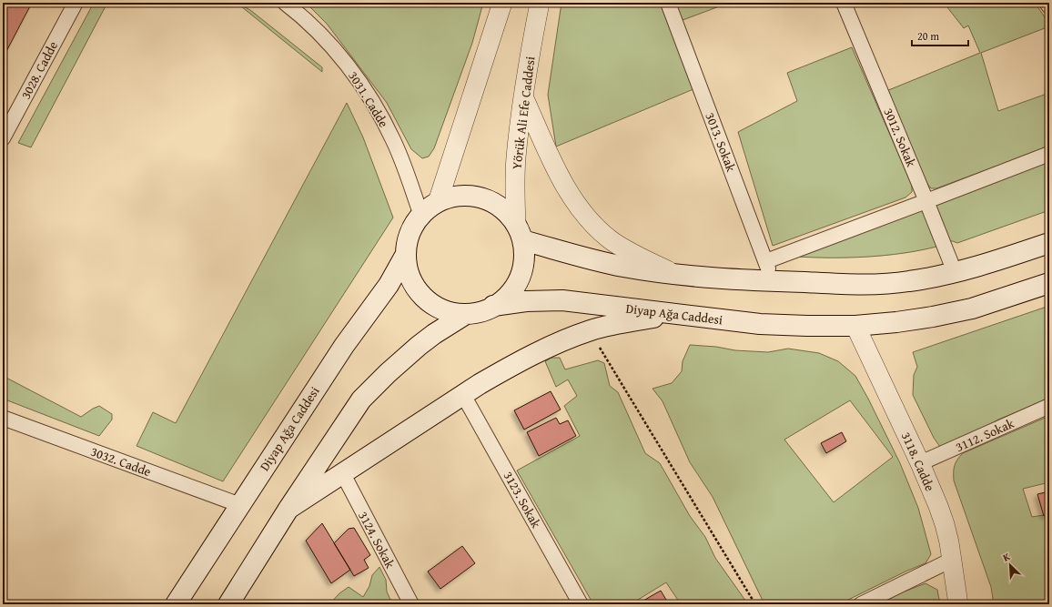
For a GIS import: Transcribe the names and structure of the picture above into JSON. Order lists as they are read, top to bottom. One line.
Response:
{"streets":{"main road":["Diyap Ağa Caddesi"],"street":["3028. Cadde","3031. Cadde","Yörük Ali Efe Caddesi","3012. Sokak","3013. Sokak","3112. Sokak","3032. Cadde","3118. Cadde","3123. Sokak","3124. Sokak"]},"crossings":[["3031. Cadde","Yörük Ali Efe Caddesi"],["3031. Cadde","Diyap Ağa Caddesi"],["Yörük Ali Efe Caddesi","Diyap Ağa Caddesi"],["Diyap Ağa Caddesi","3032. Cadde"],["Diyap Ağa Caddesi","3118. Cadde"],["3112. Sokak","3118. Cadde"]],"scale_bar":"20 m","north":"top left"}
